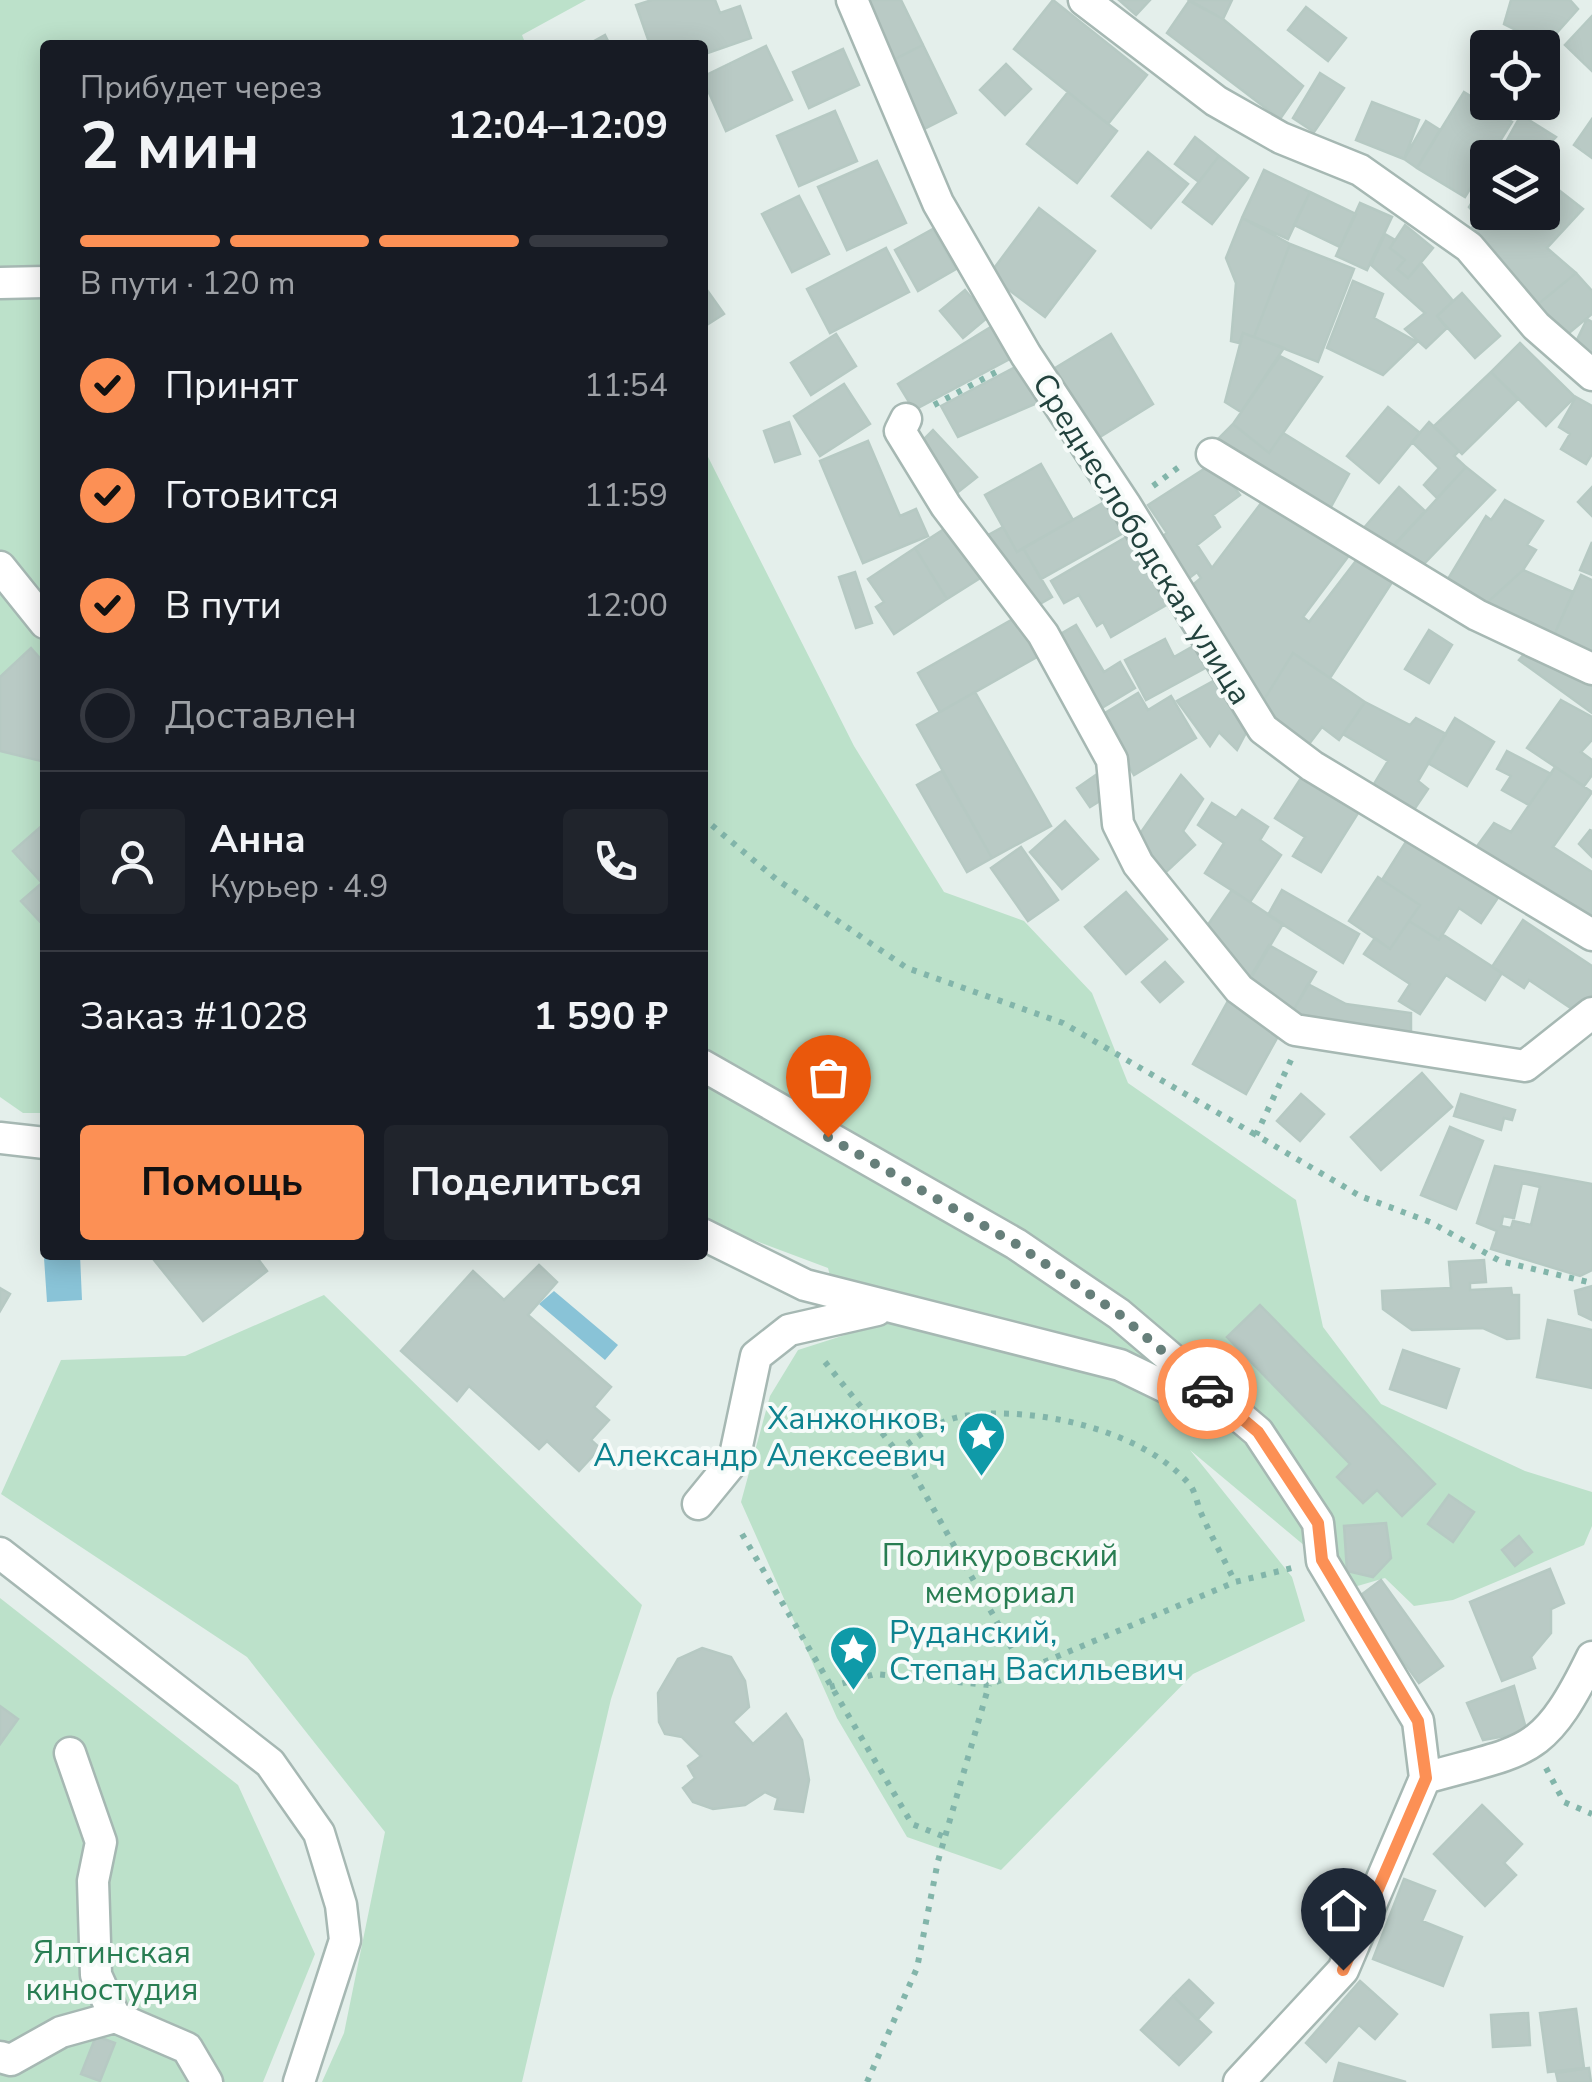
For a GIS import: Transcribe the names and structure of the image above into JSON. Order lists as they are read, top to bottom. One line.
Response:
{"streets":{"street":["Среднеслободская улица"]},"parks":["Поликуровский мемориал","Ялтинская киностудия"],"places":{"place":["Ханжонков, Александр Алексеевич","Руданский, Степан Васильевич"]},"page":{"heading":["2 мин","Прибудет через","12:04–12:09"],"panel":["Анна","Курьер · 4.9","Заказ #1028","1 590 ₽"],"bar":"В пути · 120 m","list":[["Принят","11:54"],["Готовится","11:59"],["В пути","12:00"],"Доставлен"],"buttons":["Помощь","Поделиться"]}}
